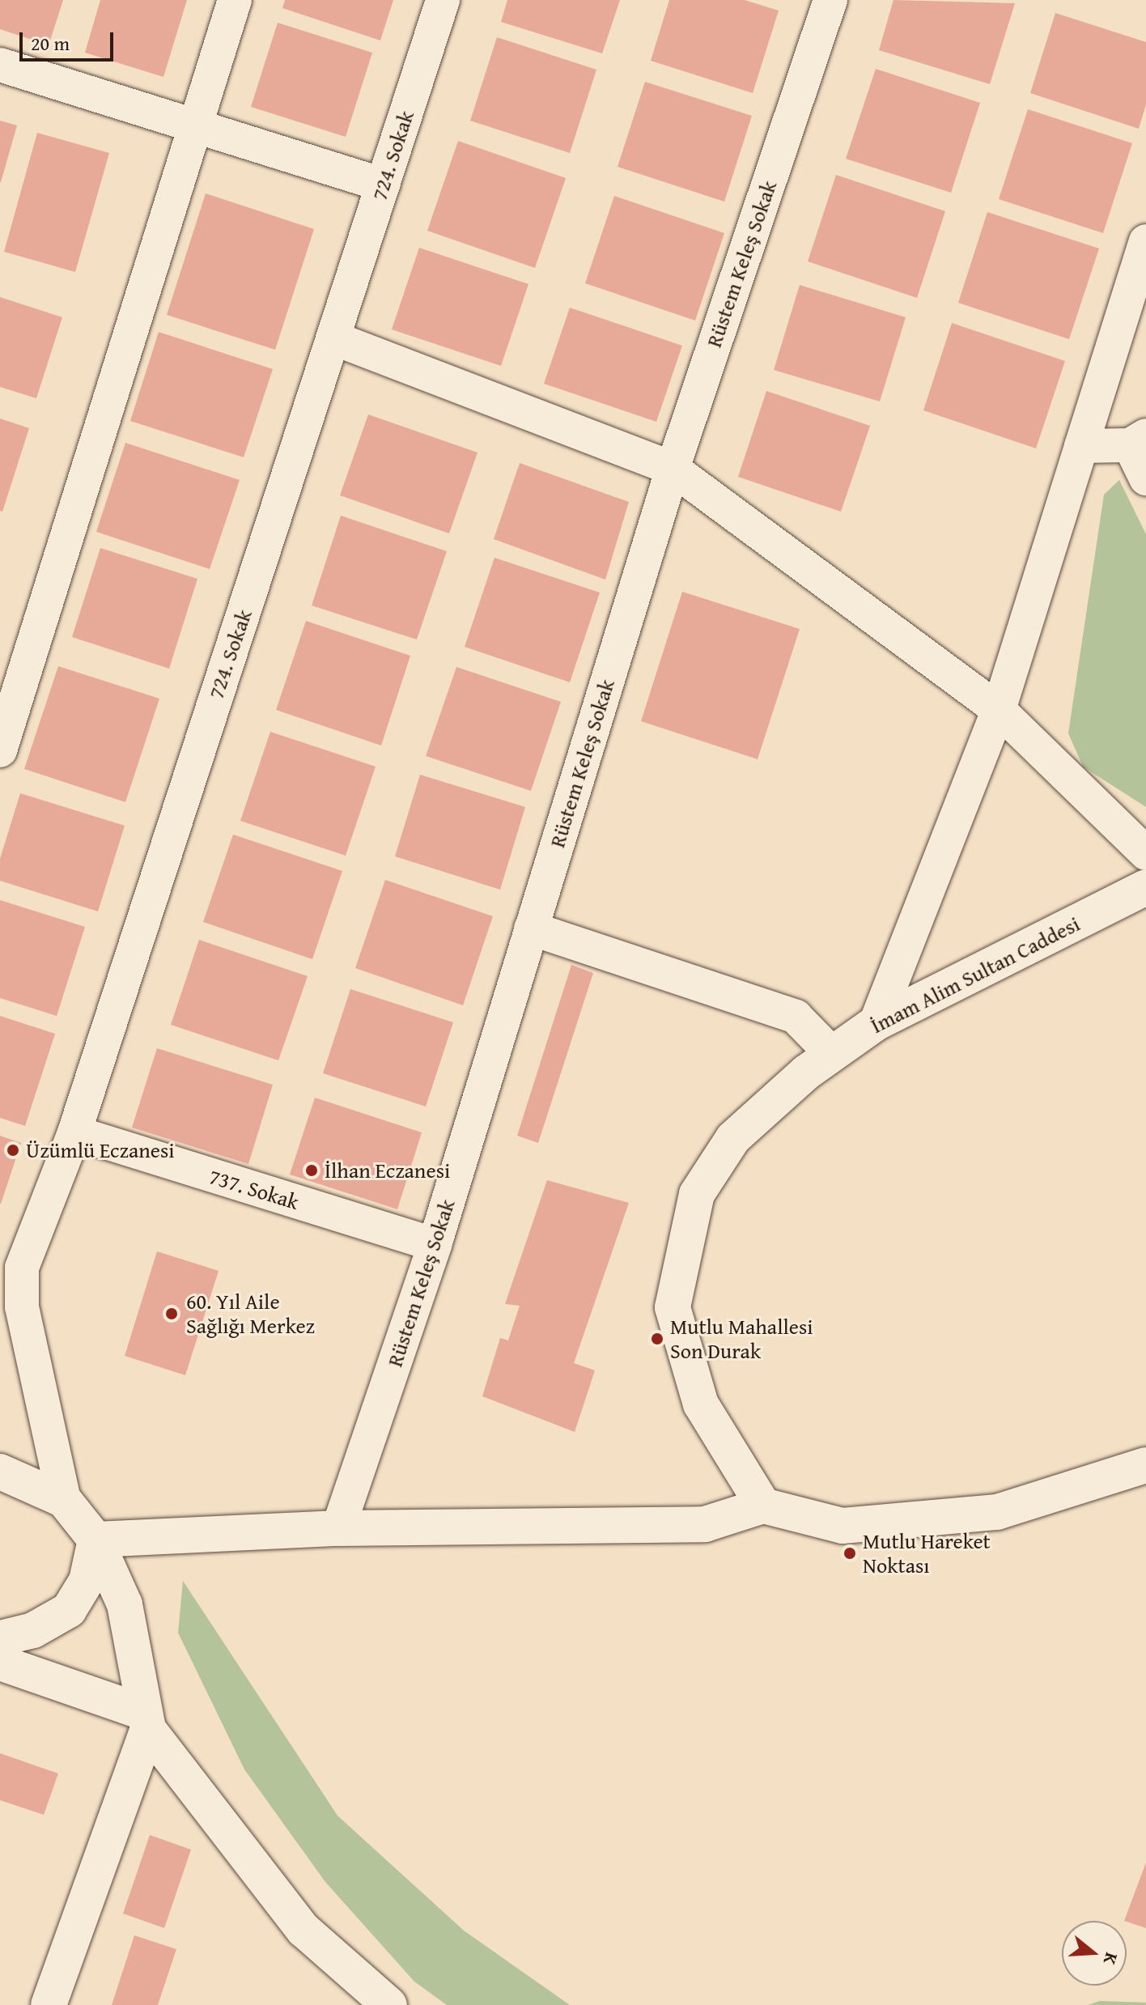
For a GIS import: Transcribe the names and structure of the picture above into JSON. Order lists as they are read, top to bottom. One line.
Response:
{"streets":{"street":["724. Sokak","Rüstem Keleş Sokak","İmam Alim Sultan Caddesi","737. Sokak"]},"crossings":[["724. Sokak","737. Sokak"],["Rüstem Keleş Sokak","737. Sokak"]],"places":["Üzümlü Eczanesi","İlhan Eczanesi","60. Yıl Aile Sağlığı Merkez","Mutlu Mahallesi Son Durak","Mutlu Hareket Noktası"],"scale_bar":"20 m","north":"right"}
